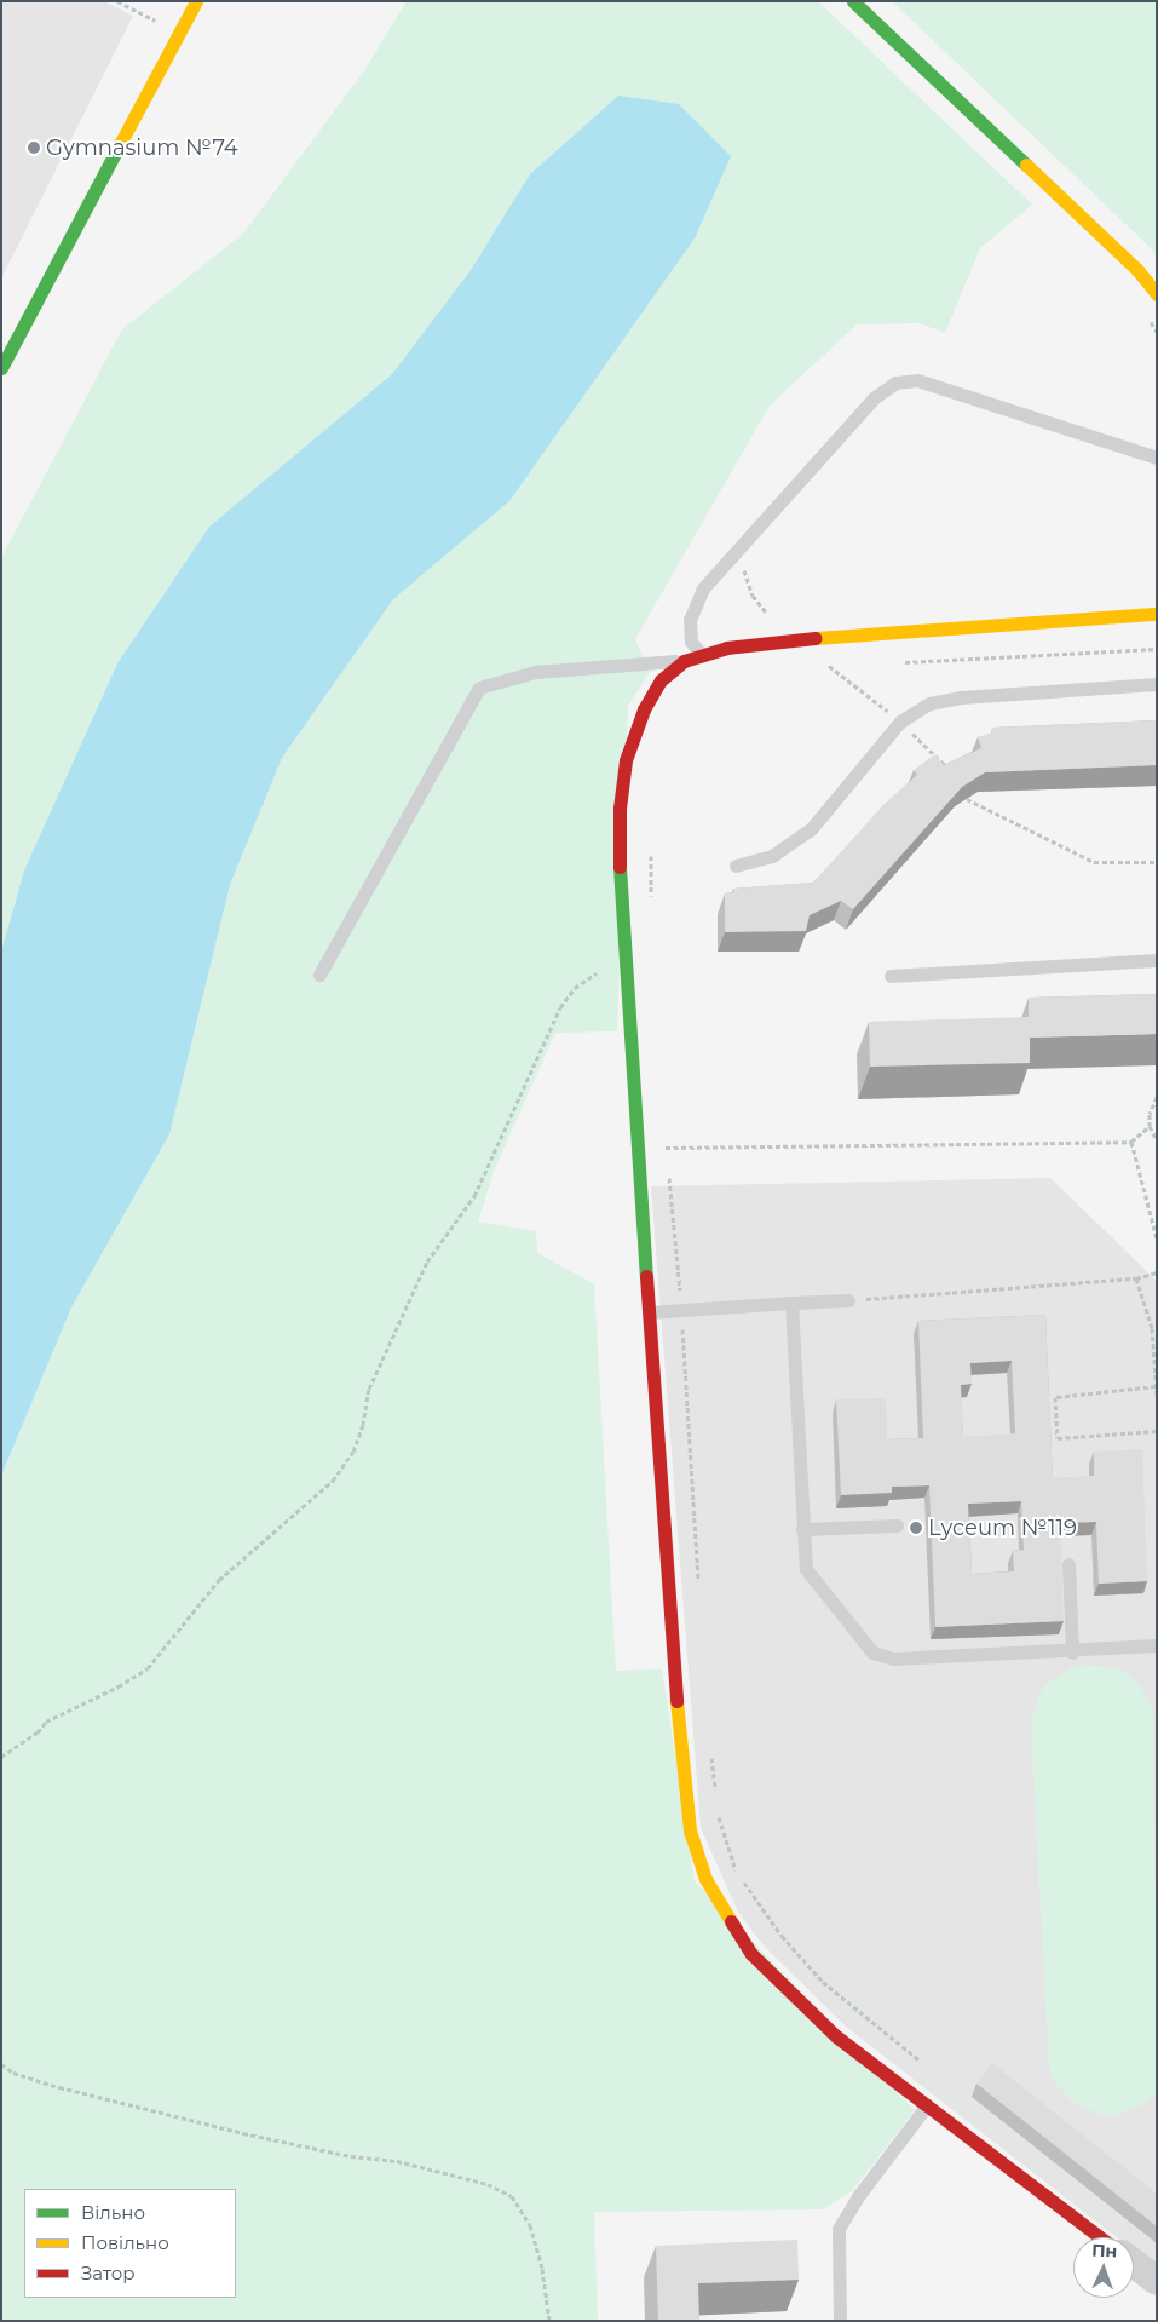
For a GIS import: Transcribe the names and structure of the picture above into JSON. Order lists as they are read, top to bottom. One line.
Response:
{"places":["Gymnasium №74","Lyceum №119"],"legend":["Вільно","Повільно","Затор"],"north":"top"}
